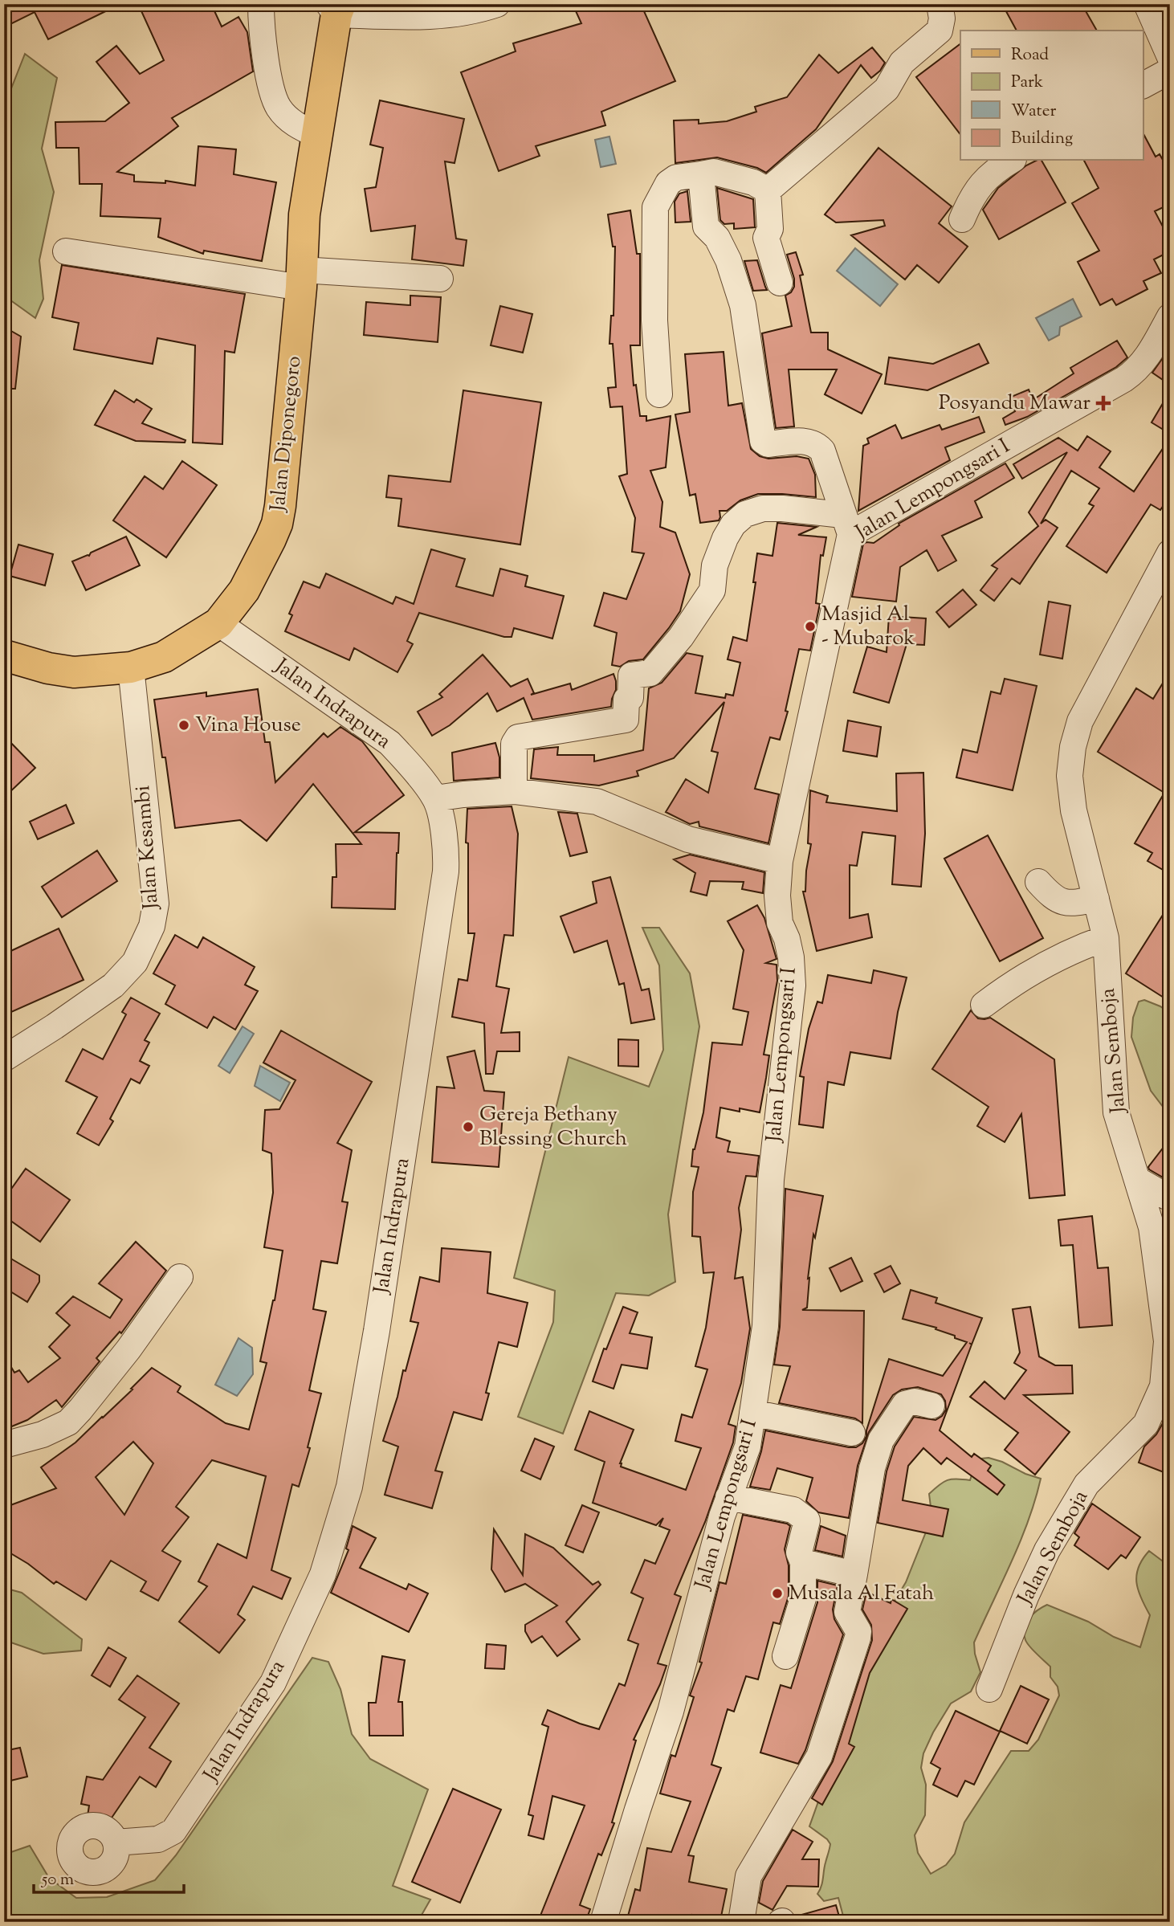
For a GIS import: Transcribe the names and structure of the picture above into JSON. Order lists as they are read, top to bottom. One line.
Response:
{"streets":{"main road":["Jalan Diponegoro"],"street":["Jalan Lempongsari I","Jalan Indrapura","Jalan Kesambi","Jalan Semboja"]},"crossings":[["Jalan Diponegoro","Jalan Indrapura"],["Jalan Diponegoro","Jalan Kesambi"]],"places":{"health":["Posyandu Mawar"],"other":["Masjid Al - Mubarok","Vina House","Gereja Bethany Blessing Church","Musala Al Fatah"]},"legend":["Road","Park","Water","Building"],"scale_bar":"50 m"}
